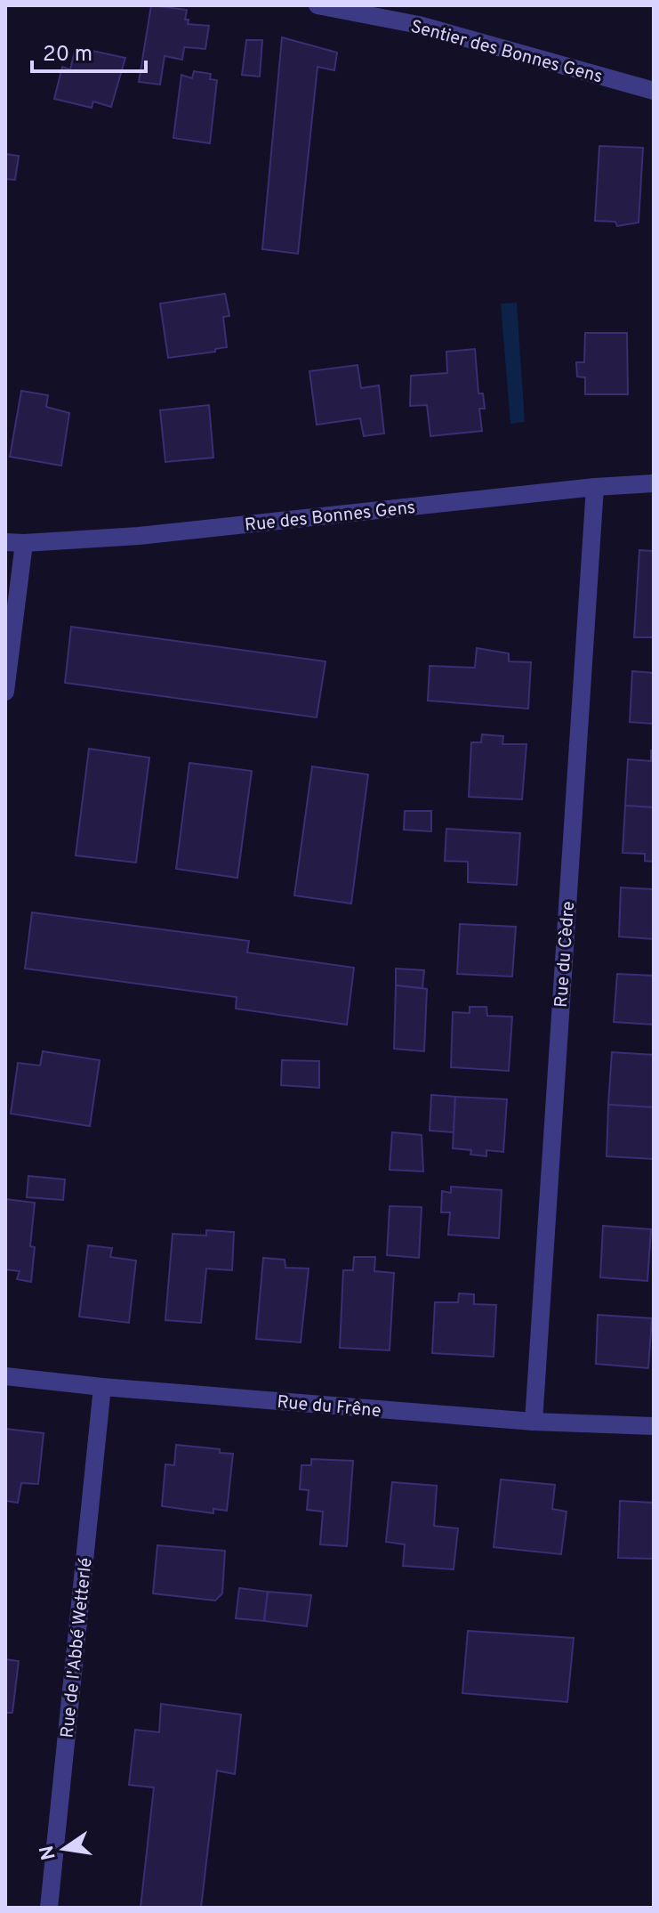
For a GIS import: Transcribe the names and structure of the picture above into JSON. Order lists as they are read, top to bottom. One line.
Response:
{"streets":{"street":["Sentier des Bonnes Gens","Rue des Bonnes Gens","Rue du Cèdre","Rue du Frêne","Rue de l'Abbé Wetterlé"]},"crossings":[["Rue des Bonnes Gens","Rue du Cèdre"],["Rue du Cèdre","Rue du Frêne"],["Rue du Frêne","Rue de l'Abbé Wetterlé"]],"scale_bar":"20 m","north":"left"}
